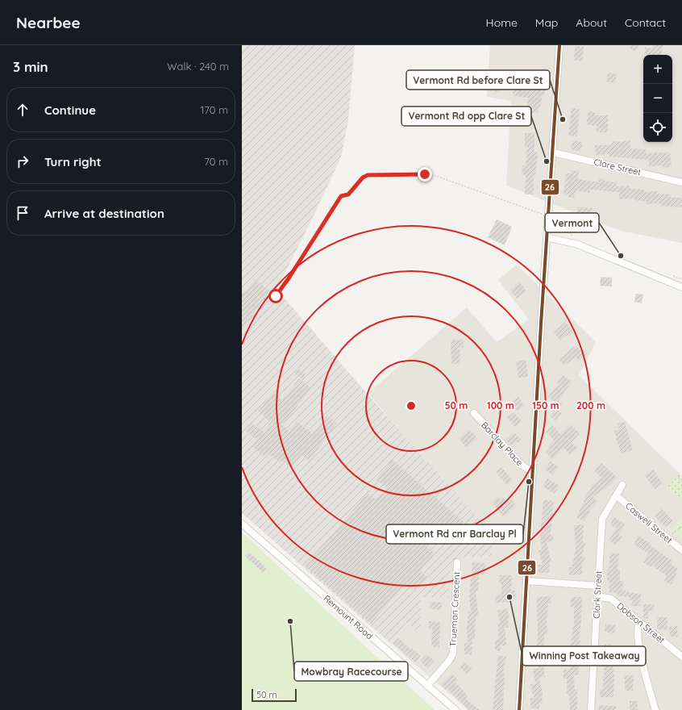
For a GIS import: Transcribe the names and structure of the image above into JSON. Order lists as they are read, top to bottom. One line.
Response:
{"streets":{"street":["Clare Street","Barclay Place","Caswell Street","Clark Street","Trueman Crescent","Remount Road","Dobson Street"]},"crossings":[["Caswell Street","Clark Street"],["Clark Street","Dobson Street"],["Trueman Crescent","Remount Road"]],"places":["Vermont Rd before Clare St","Vermont Rd opp Clare St","Vermont","Vermont Rd cnr Barclay Pl","Winning Post Takeaway","Mowbray Racecourse"],"lines":["transit line 26"],"scale_bar":"50 m","page":{"header":"Nearbee","nav":["Home","Map","About","Contact"],"heading":["3 min","Walk · 240 m"],"map_buttons":["+","−"],"list":[["Continue","170 m"],["Turn right","70 m"],"Arrive at destination"],"scale":"50 m"},"rings":["50 m","100 m","150 m","200 m"]}
